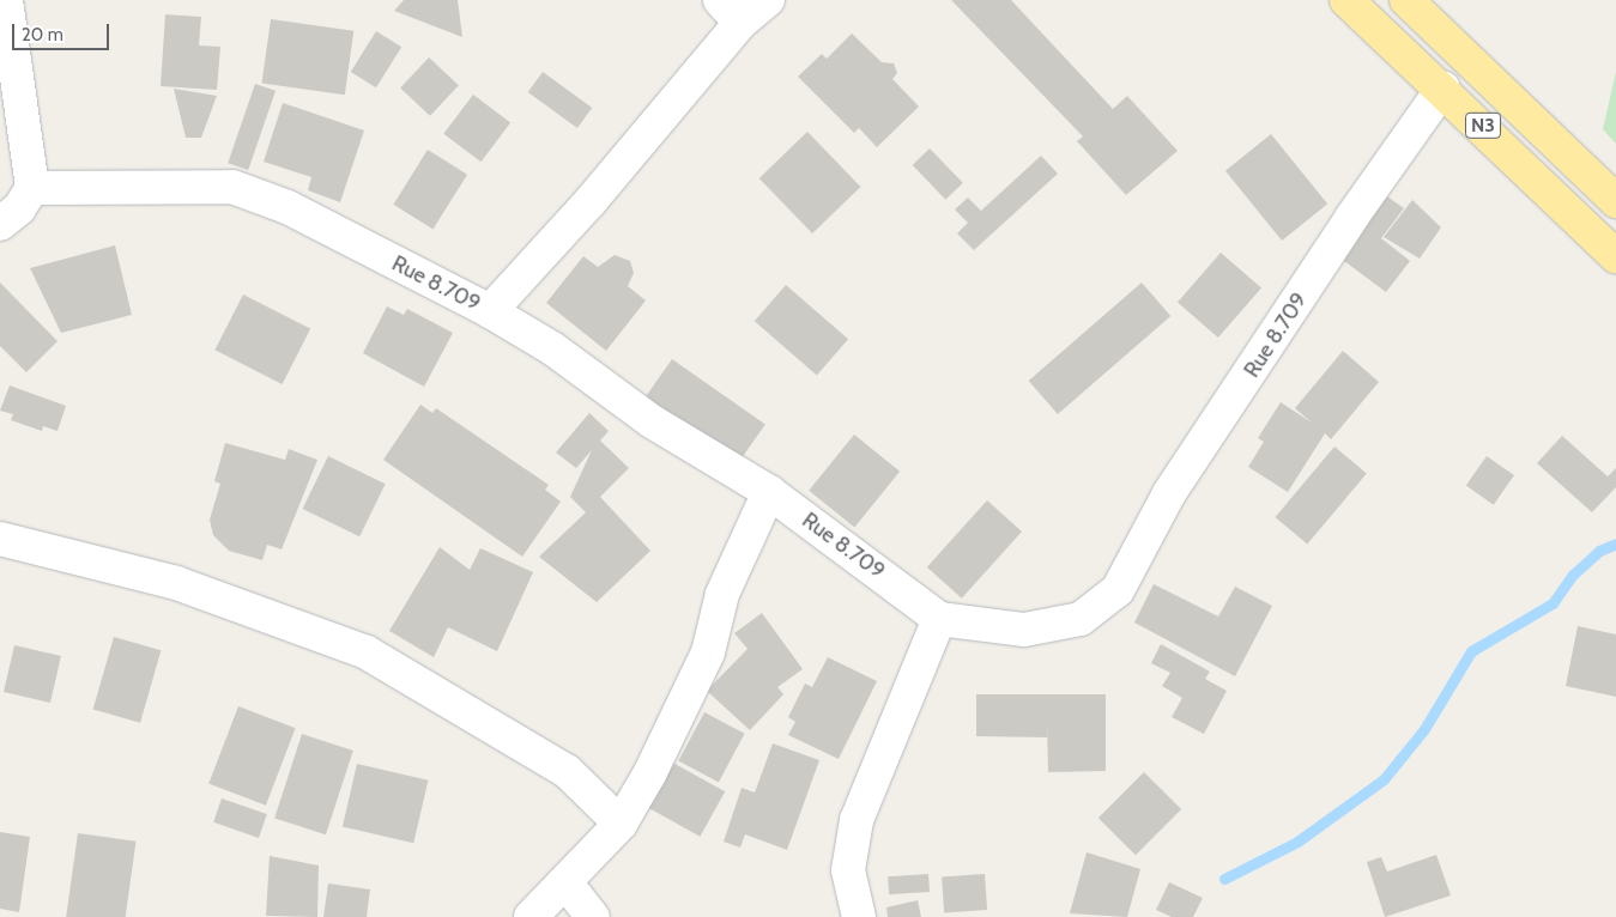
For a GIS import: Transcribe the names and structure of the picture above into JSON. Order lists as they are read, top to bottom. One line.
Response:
{"streets":{"highway":["N3"],"street":["Rue 8.709"]},"crossings":[["N3","Rue 8.709"]],"scale_bar":"20 m"}
